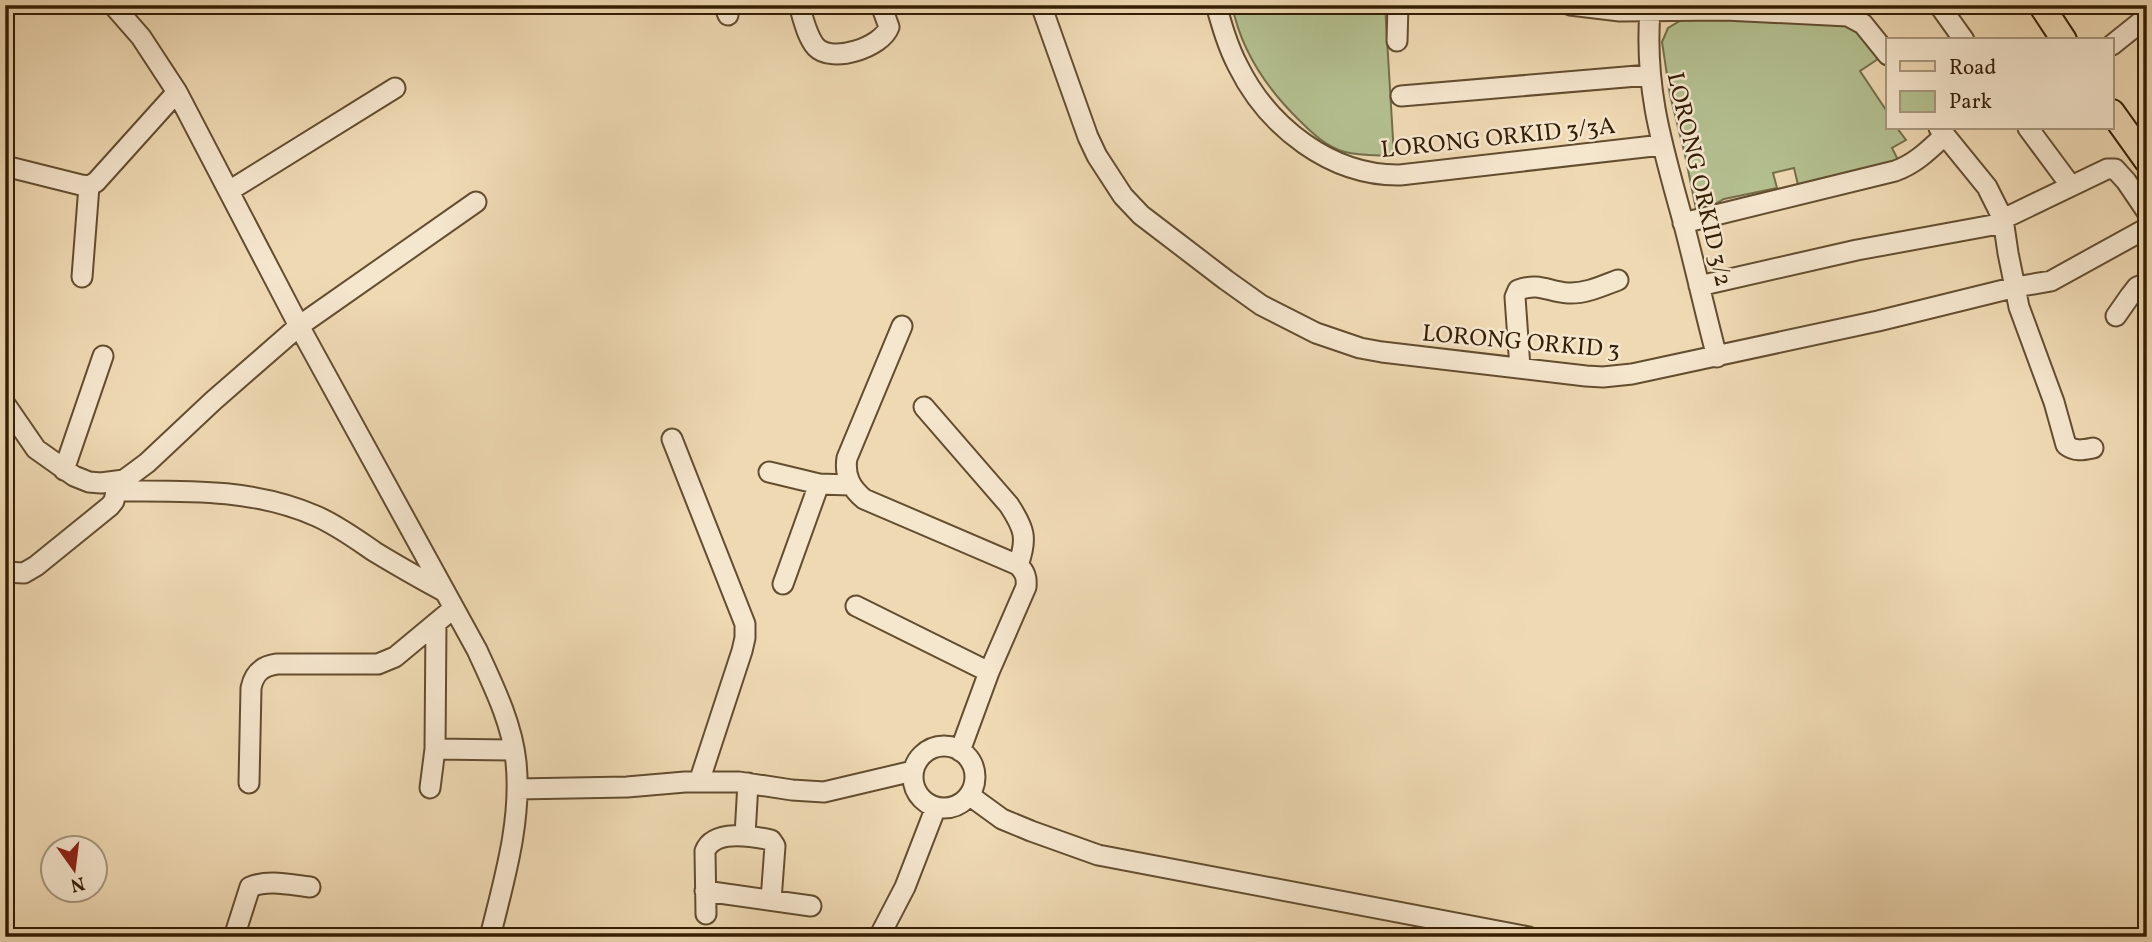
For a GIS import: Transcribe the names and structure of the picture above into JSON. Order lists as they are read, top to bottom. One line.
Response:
{"streets":{"street":["LORONG ORKID 3/3A","LORONG ORKID 3/2","LORONG ORKID 3"]},"crossings":[["LORONG ORKID 3/3A","LORONG ORKID 3/2"],["LORONG ORKID 3/2","LORONG ORKID 3"]],"legend":["Road","Park"],"north":"bottom"}
